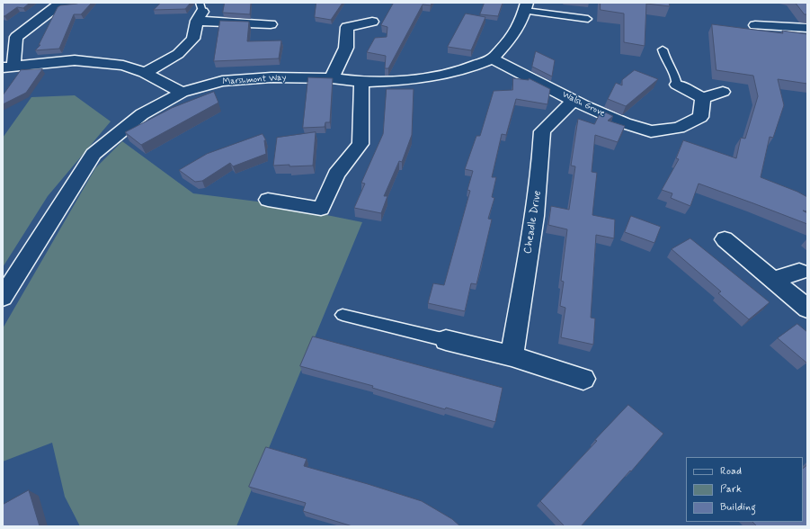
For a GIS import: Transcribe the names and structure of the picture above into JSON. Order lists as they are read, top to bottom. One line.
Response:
{"streets":{"street":["Marshmont Way","Walsh Grove","Cheadle Drive"]},"crossings":[["Marshmont Way","Walsh Grove"],["Walsh Grove","Cheadle Drive"]],"legend":["Road","Park","Building"]}
